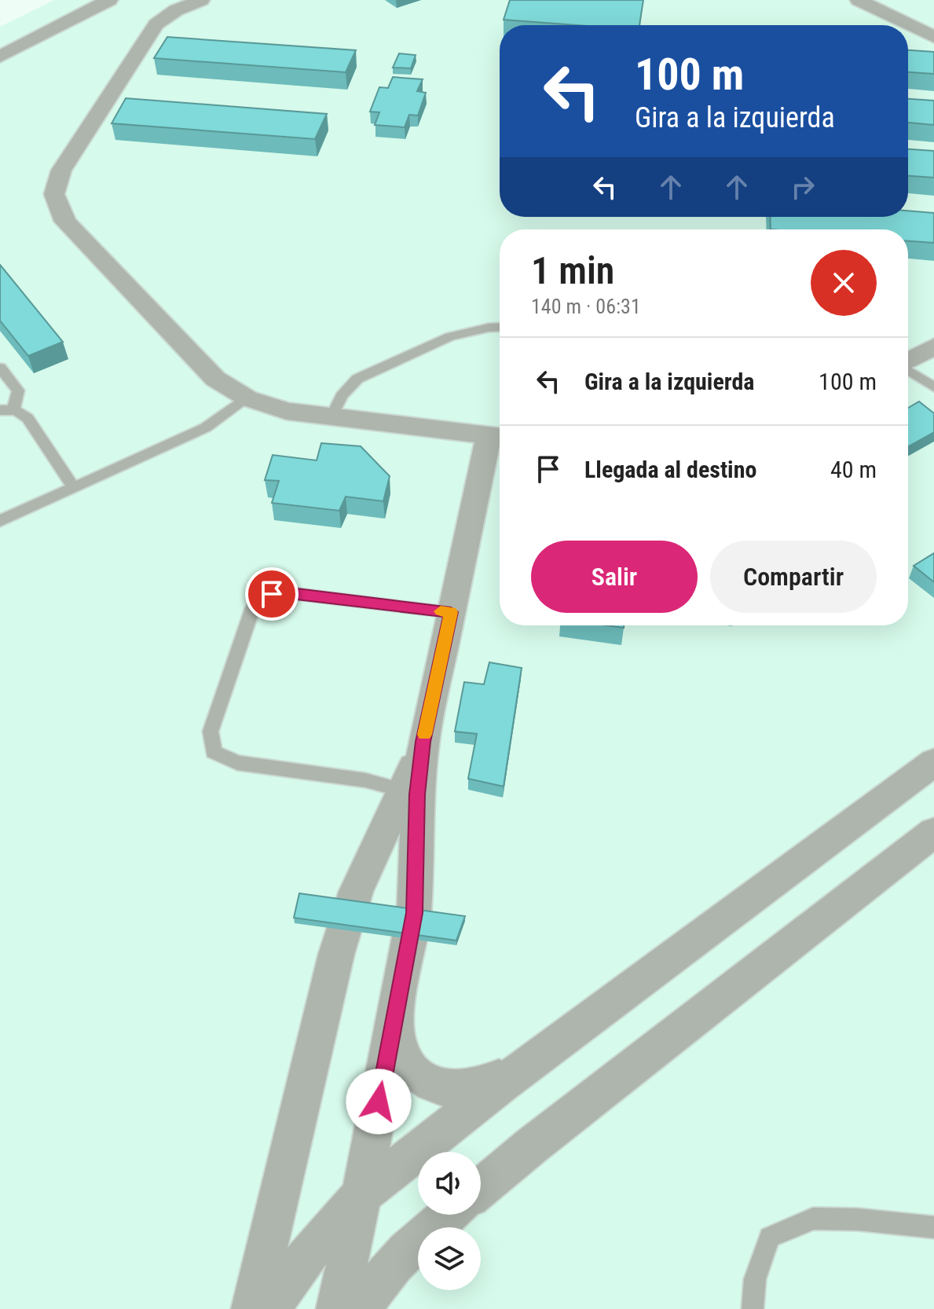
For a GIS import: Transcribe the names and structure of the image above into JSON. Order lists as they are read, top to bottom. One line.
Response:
{"page":{"turn":["100 m","Gira a la izquierda"],"heading":["1 min","140 m · 06:31"],"list":[{"name":"Gira a la izquierda","value":"100 m"},{"name":"Llegada al destino","value":"40 m"}],"buttons":["Salir","Compartir"]}}
